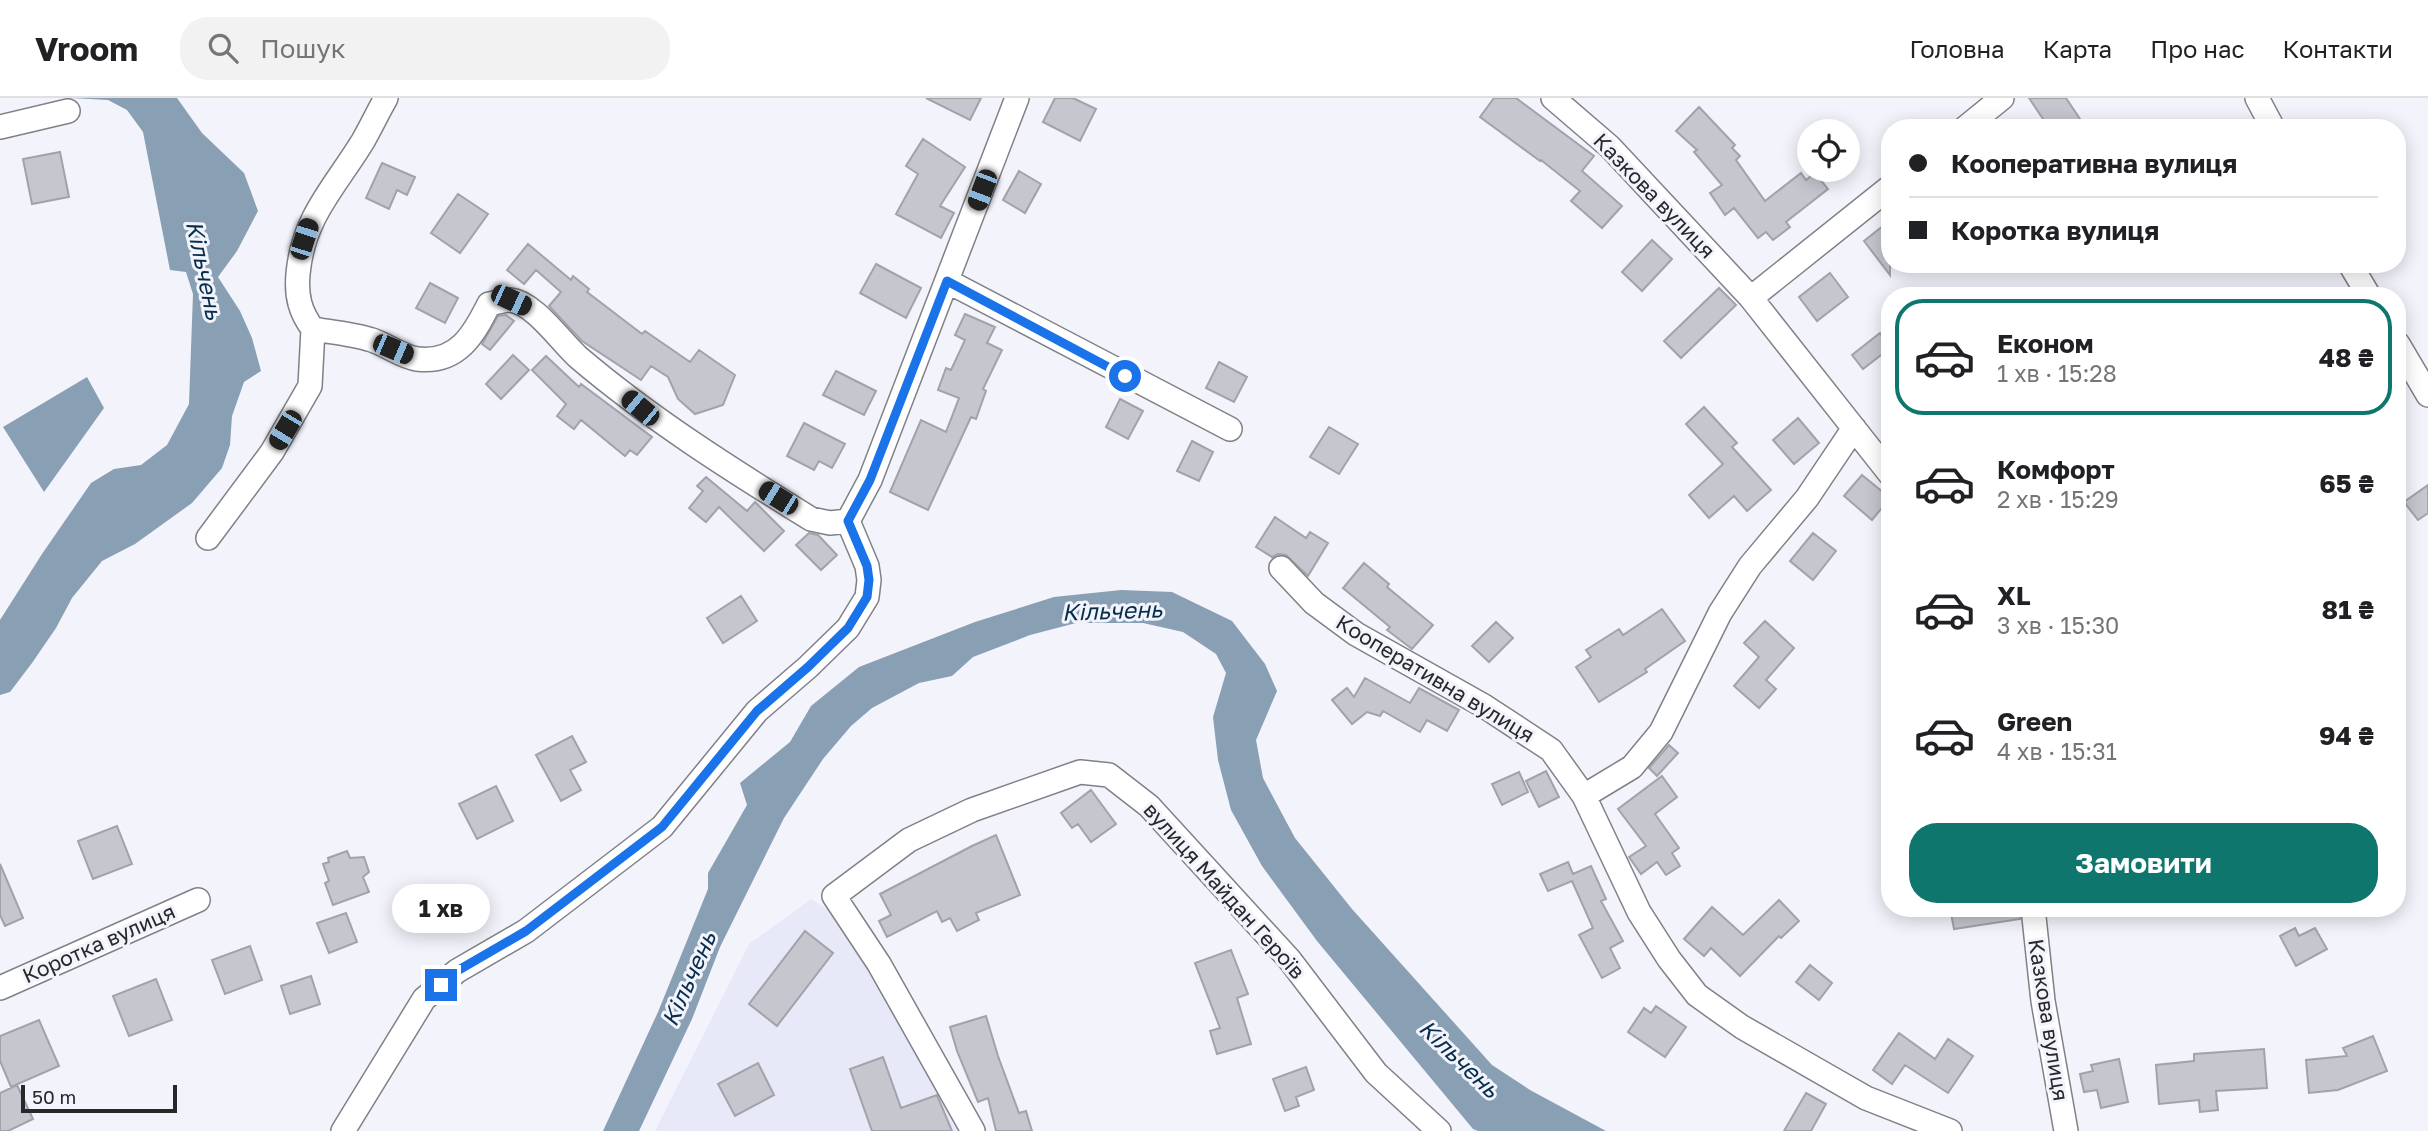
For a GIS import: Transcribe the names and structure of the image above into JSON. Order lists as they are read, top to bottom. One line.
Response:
{"streets":{"street":["Казкова вулиця","Кооперативна вулиця","вулиця Майдан Героїв","Коротка вулиця"]},"water":["Кільчень"],"scale_bar":"50 m","page":{"header":"Vroom","search":"Пошук","nav":["Головна","Карта","Про нас","Контакти"],"banner":["Кооперативна вулиця","Коротка вулиця"],"list":[{"name":"Економ","note":"1 хв · 15:28","value":"48 ₴"},{"name":"Комфорт","note":"2 хв · 15:29","value":"65 ₴"},{"name":"XL","note":"3 хв · 15:30","value":"81 ₴"},{"name":"Green","note":"4 хв · 15:31","value":"94 ₴"}],"buttons":"Замовити","bubble":"1 хв","scale":"50 m"}}
